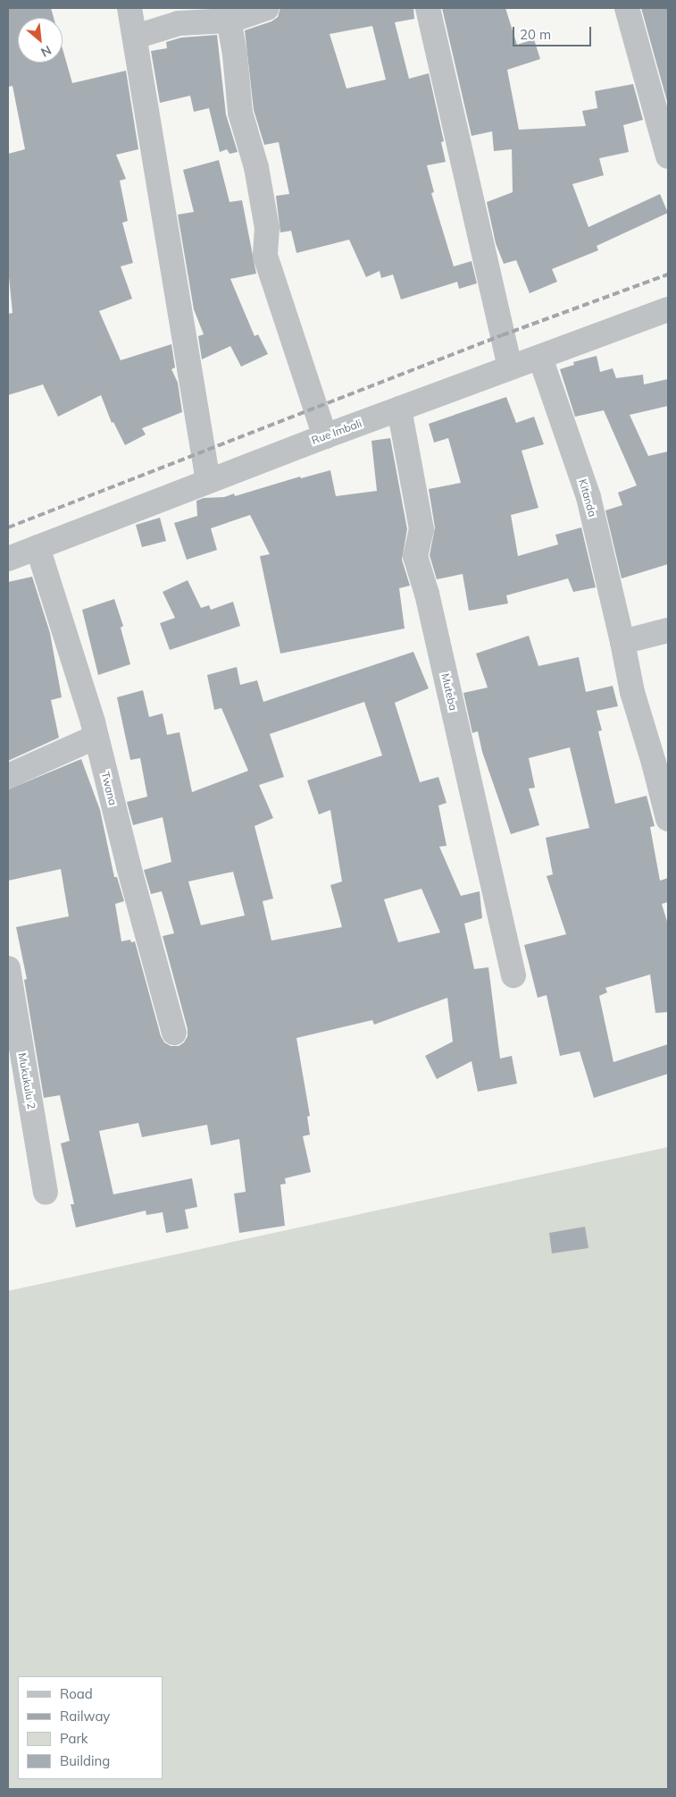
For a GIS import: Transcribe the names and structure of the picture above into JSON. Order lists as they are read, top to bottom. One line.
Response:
{"streets":{"street":["Rue Imbali","Kitanda","Muteba","Twana","Mukukulu 2"]},"crossings":[["Rue Imbali","Kitanda"],["Rue Imbali","Muteba"],["Rue Imbali","Twana"]],"legend":["Road","Railway","Park","Building"],"scale_bar":"20 m","north":"bottom right"}
